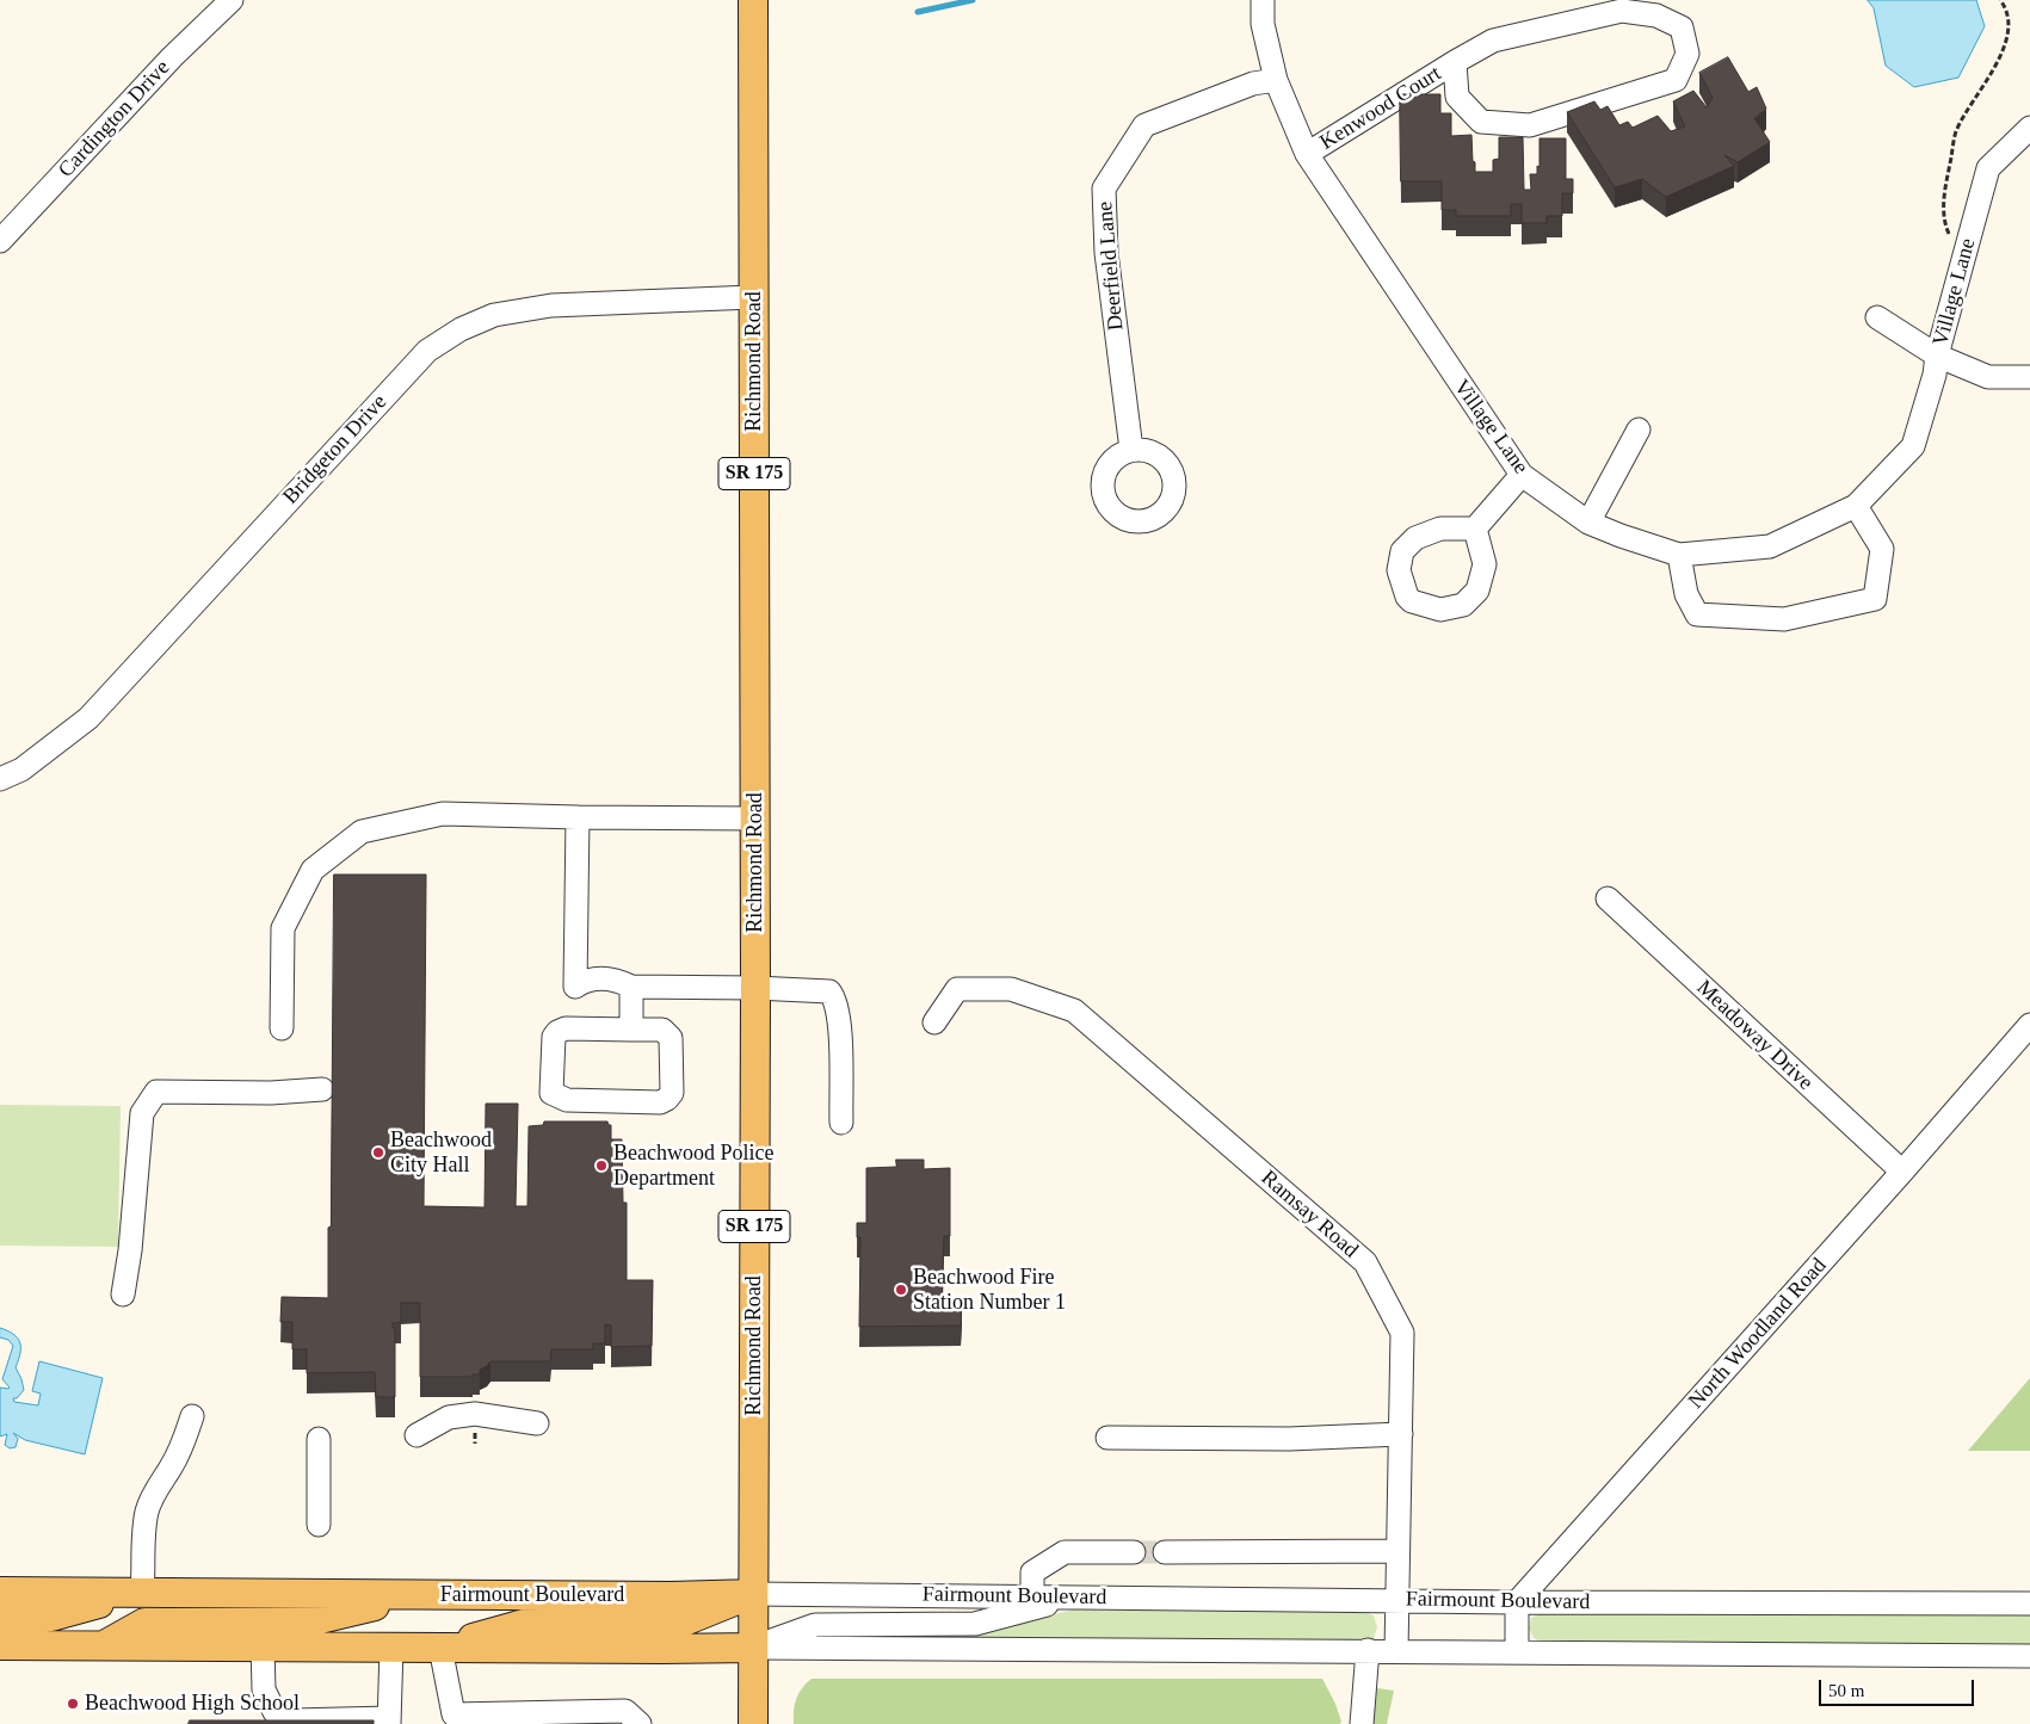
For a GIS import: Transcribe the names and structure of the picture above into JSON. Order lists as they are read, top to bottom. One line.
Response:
{"streets":{"main road":["Richmond Road","SR 175","Fairmount Boulevard"],"street":["Kenwood Court","Cardington Drive","Deerfield Lane","Village Lane","Bridgeton Drive","Meadoway Drive","Ramsay Road","North Woodland Road"]},"crossings":[["Kenwood Court","Village Lane"],["Deerfield Lane","Village Lane"],["Richmond Road","Bridgeton Drive"],["Richmond Road","Fairmount Boulevard"],["Meadoway Drive","North Woodland Road"],["Ramsay Road","Fairmount Boulevard"],["North Woodland Road","Fairmount Boulevard"]],"places":["Beachwood City Hall","Beachwood Police Department","Beachwood Fire Station Number 1","Beachwood High School"],"scale_bar":"50 m"}
